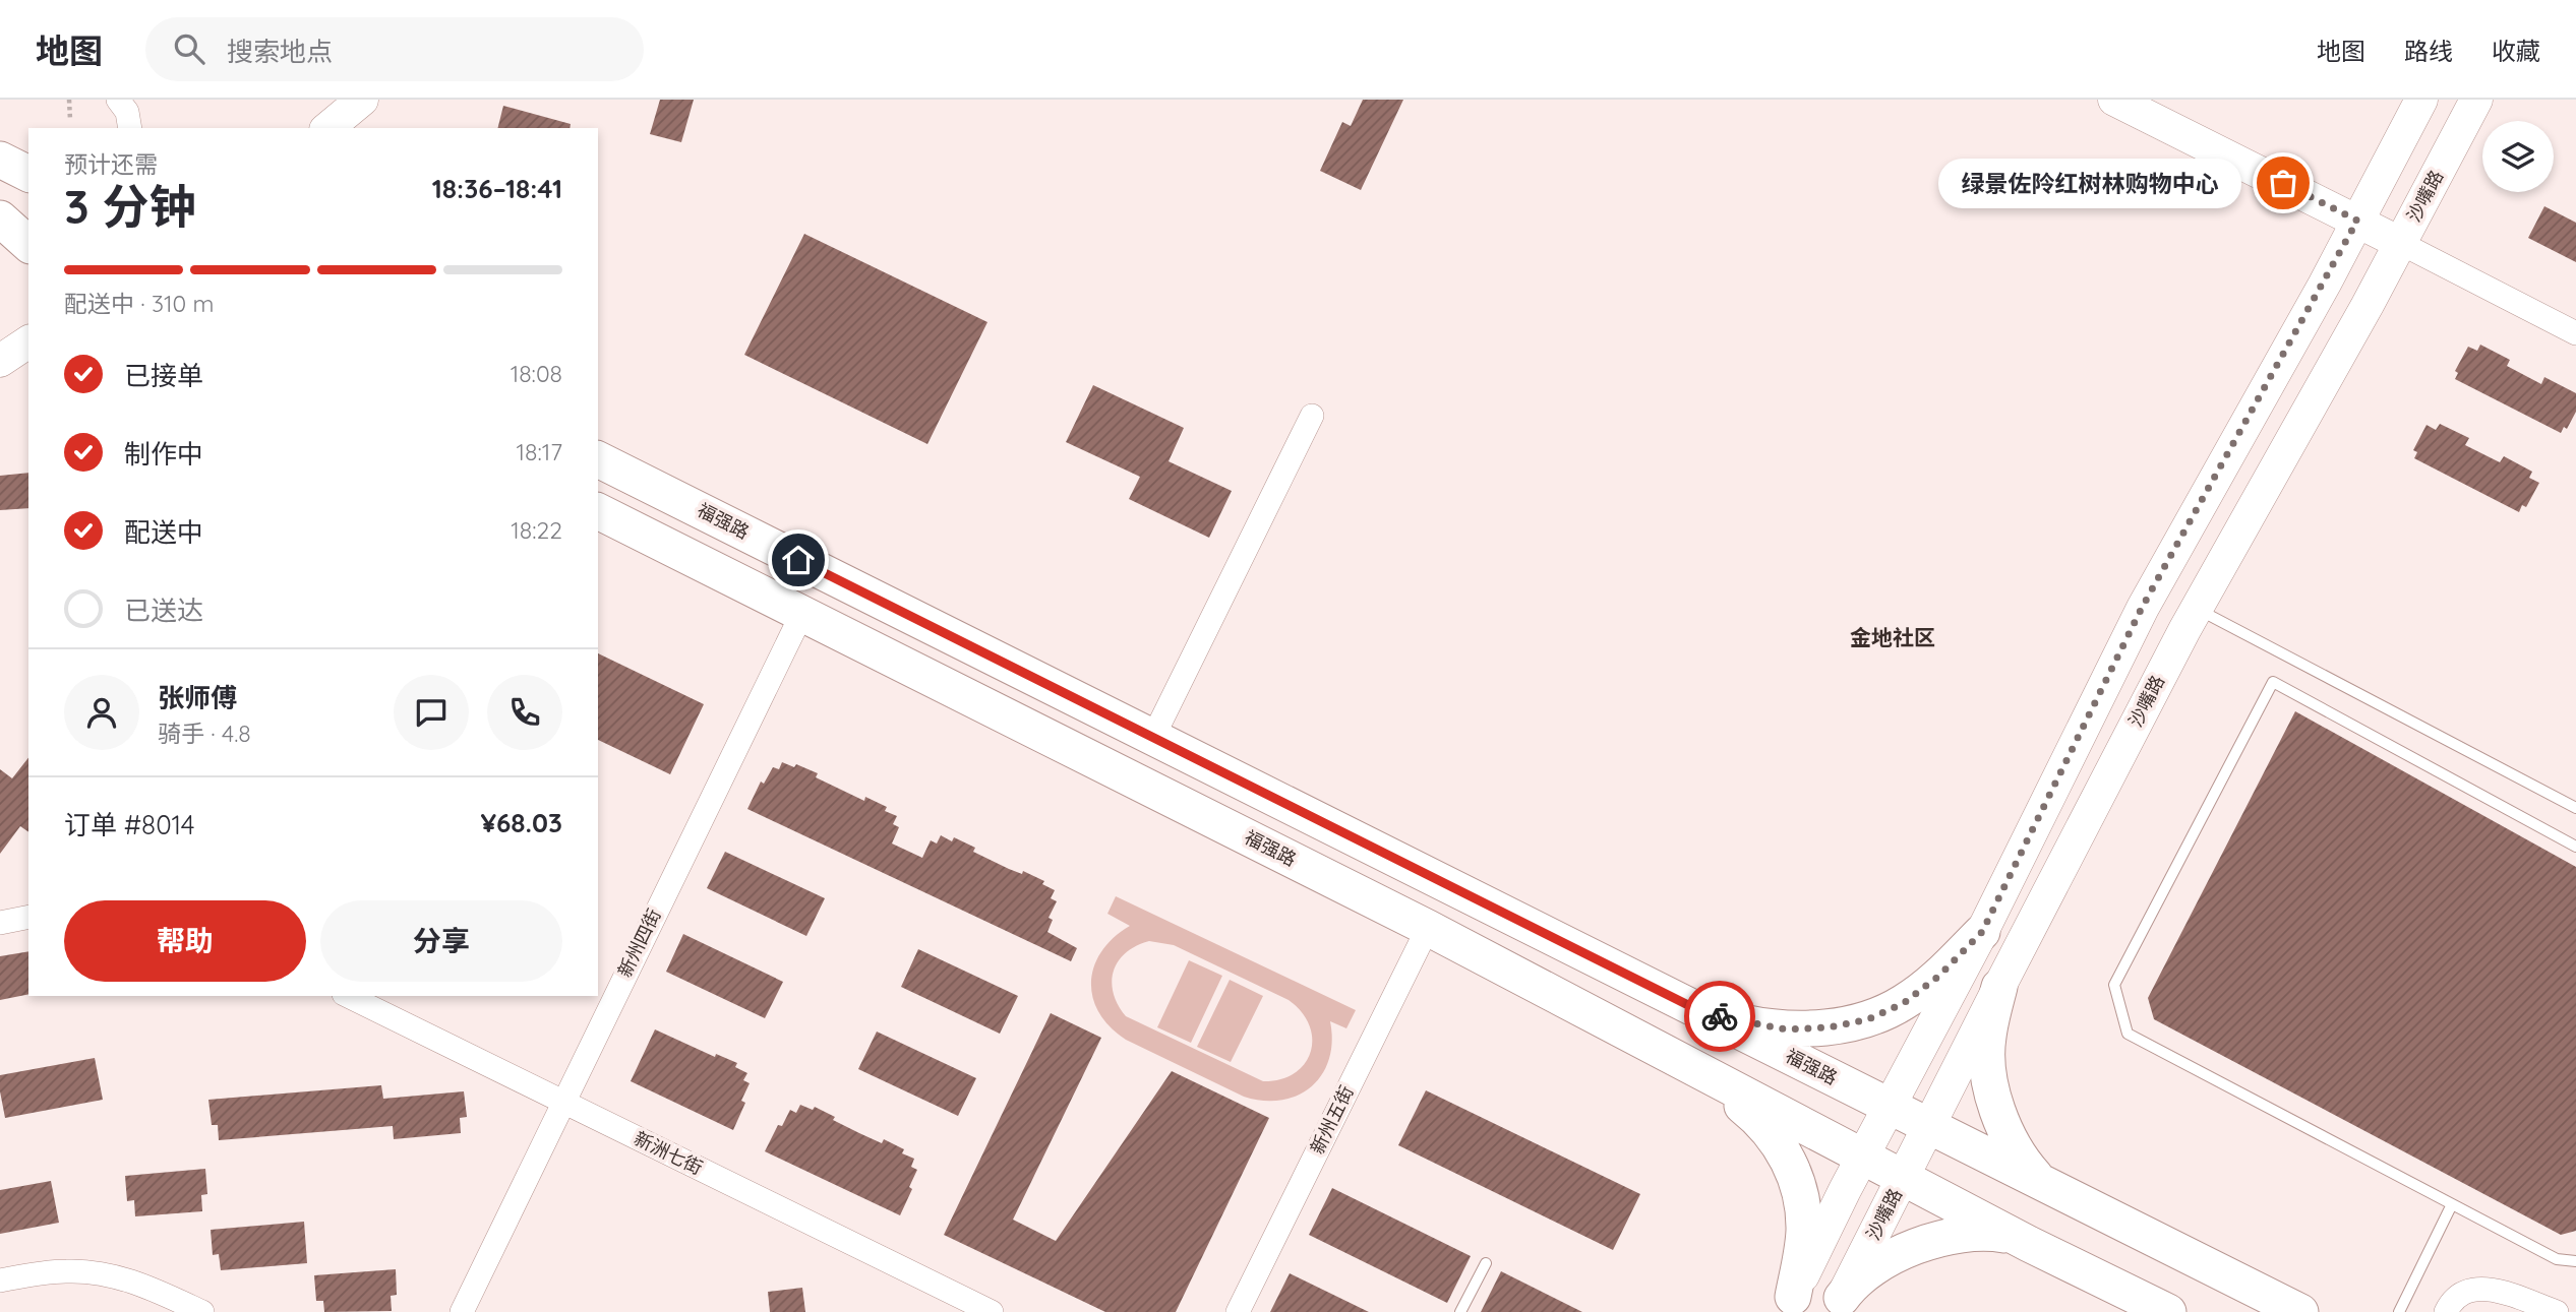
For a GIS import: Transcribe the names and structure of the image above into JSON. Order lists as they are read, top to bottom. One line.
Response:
{"streets":{"main road":["福强路"],"street":["沙嘴路","新州四街","新州五街","新洲七街"]},"crossings":[["沙嘴路","福强路"],["福强路","新州四街"],["福强路","新州五街"],["新州四街","新洲七街"]],"districts":["金地社区"],"places":["绿景佐阾红树林购物中心"],"page":{"header":"地图","search":"搜索地点","nav":["地图","路线","收藏"],"heading":["3 分钟","预计还需","18:36–18:41"],"panel":["张师傅","骑手 · 4.8","订单 #8014","¥68.03"],"bubble":"绿景佐阾红树林购物中心","bar":"配送中 · 310 m","list":[["已接单","18:08"],["制作中","18:17"],["配送中","18:22"],"已送达"],"buttons":["帮助","分享"]}}
